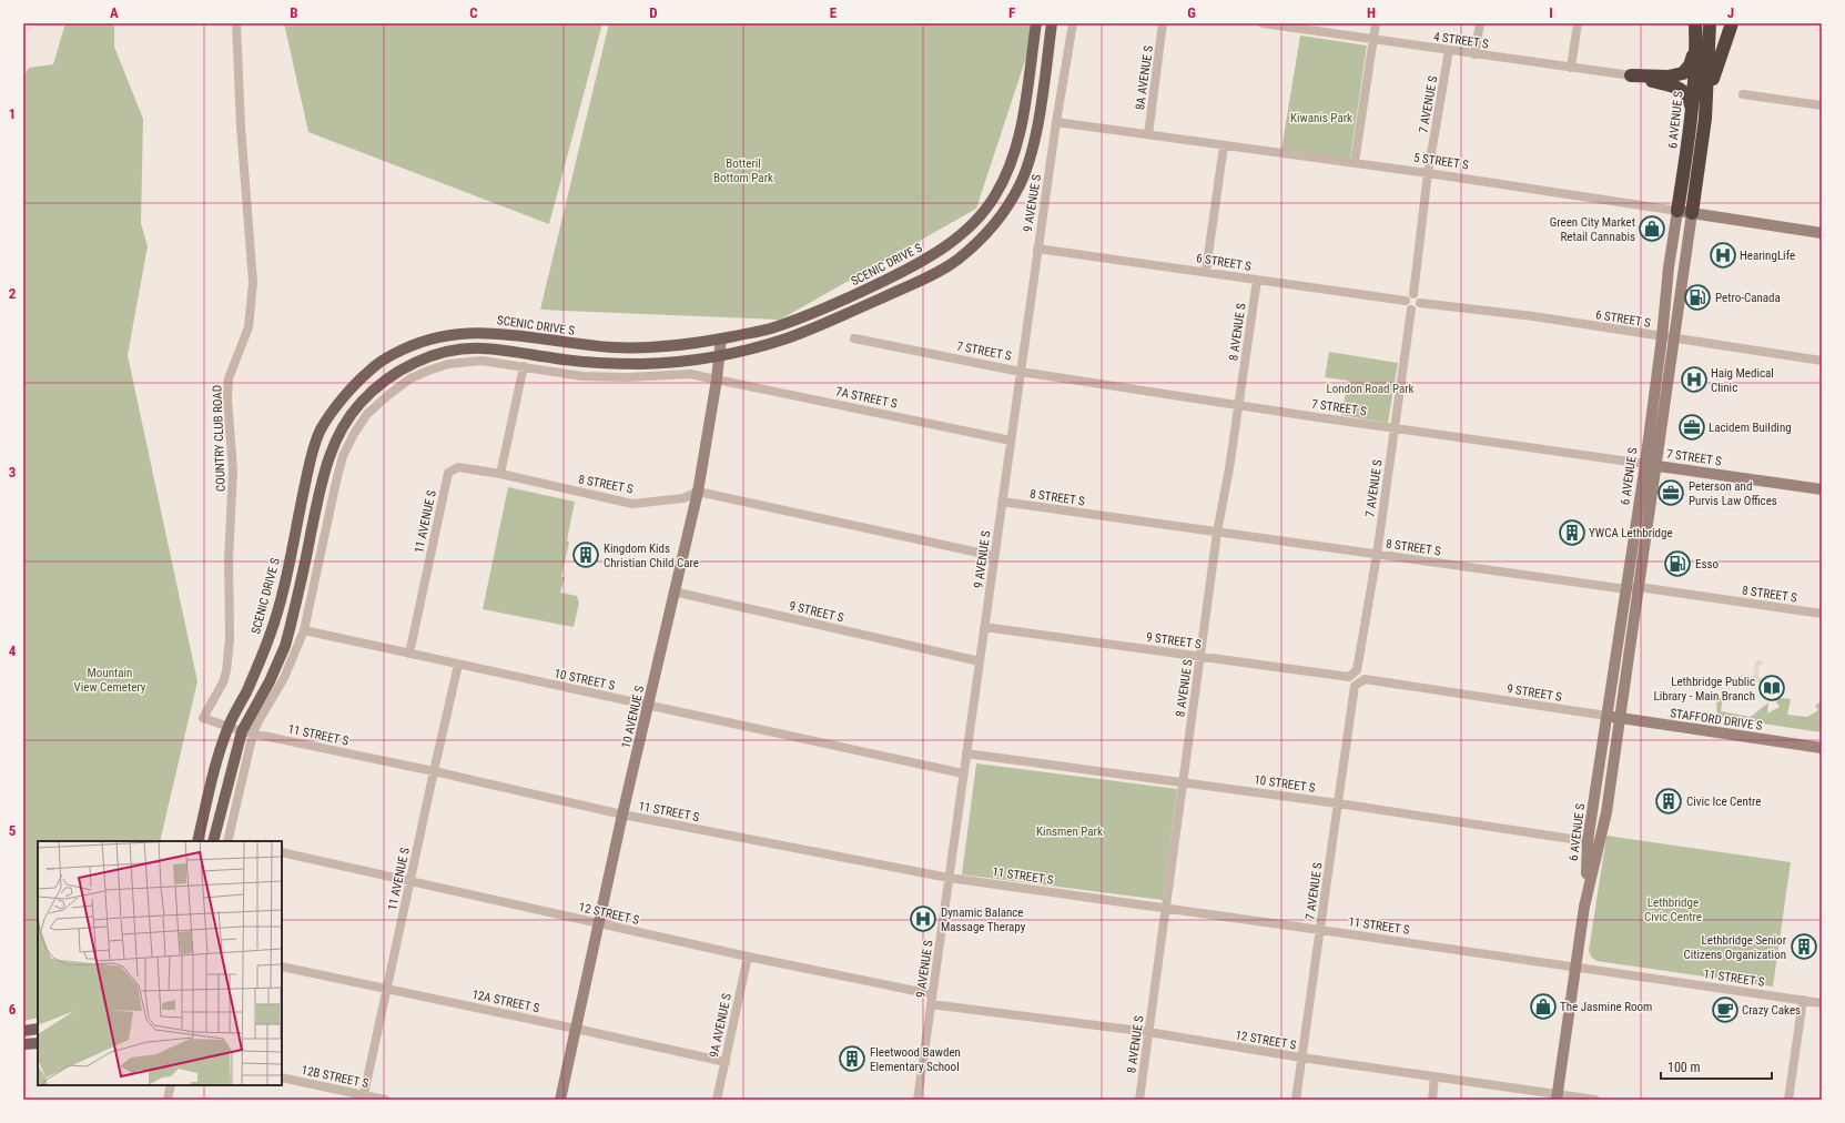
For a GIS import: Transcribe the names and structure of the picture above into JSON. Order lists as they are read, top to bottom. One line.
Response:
{"streets":{"highway":["6 AVENUE S"],"main road":["5 STREET S","SCENIC DRIVE S","7 STREET S","10 AVENUE S","STAFFORD DRIVE S"],"street":["4 STREET S","8A AVENUE S","7 AVENUE S","9 AVENUE S","6 STREET S","8 AVENUE S","7A STREET S","COUNTRY CLUB ROAD","8 STREET S","11 AVENUE S","9 STREET S","10 STREET S","11 STREET S","12 STREET S","12A STREET S","9A AVENUE S","12B STREET S"]},"crossings":[["4 STREET S","7 AVENUE S"],["8A AVENUE S","5 STREET S"],["7 AVENUE S","5 STREET S"],["7 AVENUE S","6 STREET S"],["7 AVENUE S","7 STREET S"],["7 AVENUE S","8 STREET S"],["7 AVENUE S","9 STREET S"],["7 AVENUE S","10 STREET S"],["7 AVENUE S","11 STREET S"],["7 AVENUE S","12 STREET S"],["6 AVENUE S","5 STREET S"],["6 AVENUE S","6 STREET S"],["6 AVENUE S","7 STREET S"],["6 AVENUE S","8 STREET S"],["6 AVENUE S","9 STREET S"],["6 AVENUE S","10 STREET S"],["6 AVENUE S","STAFFORD DRIVE S"],["6 AVENUE S","11 STREET S"],["6 AVENUE S","12 STREET S"],["5 STREET S","9 AVENUE S"],["9 AVENUE S","6 STREET S"],["9 AVENUE S","7 STREET S"],["9 AVENUE S","7A STREET S"],["9 AVENUE S","8 STREET S"],["9 AVENUE S","9 STREET S"],["9 AVENUE S","10 STREET S"],["9 AVENUE S","11 STREET S"],["9 AVENUE S","12 STREET S"],["6 STREET S","8 AVENUE S"],["SCENIC DRIVE S","COUNTRY CLUB ROAD"],["SCENIC DRIVE S","10 AVENUE S"],["SCENIC DRIVE S","11 STREET S"],["8 AVENUE S","7 STREET S"],["8 AVENUE S","8 STREET S"],["8 AVENUE S","9 STREET S"],["8 AVENUE S","10 STREET S"],["8 AVENUE S","11 STREET S"],["8 AVENUE S","12 STREET S"],["7A STREET S","10 AVENUE S"],["COUNTRY CLUB ROAD","11 STREET S"],["8 STREET S","11 AVENUE S"],["8 STREET S","10 AVENUE S"],["11 AVENUE S","10 STREET S"],["11 AVENUE S","11 STREET S"],["11 AVENUE S","12 STREET S"],["11 AVENUE S","12A STREET S"],["11 AVENUE S","12B STREET S"],["9 STREET S","10 AVENUE S"],["9 STREET S","STAFFORD DRIVE S"],["10 STREET S","10 AVENUE S"],["10 AVENUE S","11 STREET S"],["10 AVENUE S","12 STREET S"],["10 AVENUE S","12A STREET S"],["12 STREET S","9A AVENUE S"],["12A STREET S","9A AVENUE S"]],"parks":["Kiwanis Park","Botteril Bottom Park","London Road Park","Mountain View Cemetery","Kinsmen Park","Lethbridge Civic Centre"],"places":{"shop":["Green City Market Retail Cannabis","The Jasmine Room"],"hospital":["HearingLife","Haig Medical Clinic","Dynamic Balance Massage Therapy"],"fuel station":["Petro-Canada","Esso"],"office":["Lacidem Building","Peterson and Purvis Law Offices"],"building":["YWCA Lethbridge","Kingdom Kids Christian Child Care","Civic Ice Centre","Lethbridge Senior Citizens Organization","Fleetwood Bawden Elementary School"],"library":["Lethbridge Public Library - Main Branch"],"cafe":["Crazy Cakes"]},"scale_bar":"100 m","grid":{"columns":["A","B","C","D","E","F","G","H","I","J"],"rows":["1","2","3","4","5","6"]}}
